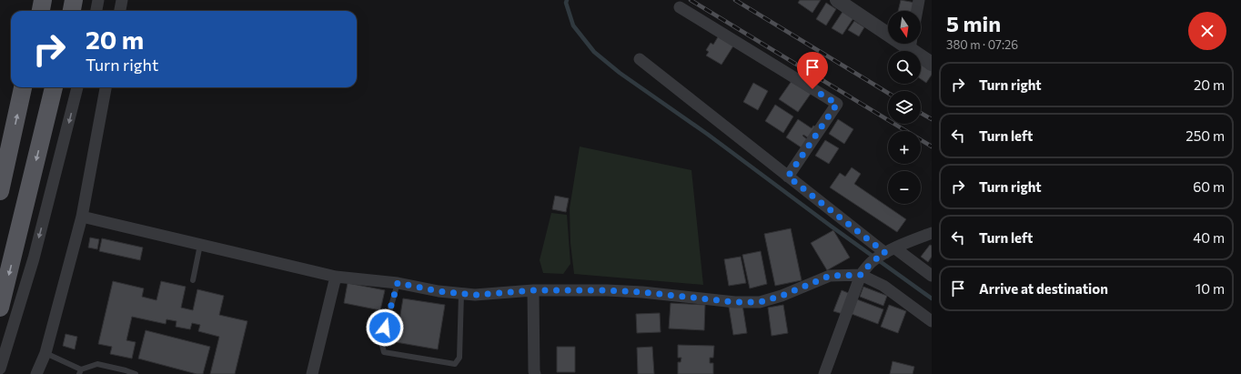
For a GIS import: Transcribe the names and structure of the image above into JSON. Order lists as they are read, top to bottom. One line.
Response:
{"north":"bottom","page":{"heading":["5 min","380 m · 07:26"],"map_buttons":["+","−"],"turn":["20 m","Turn right"],"list":[{"name":"Turn right","value":"20 m"},{"name":"Turn left","value":"250 m"},{"name":"Turn right","value":"60 m"},{"name":"Turn left","value":"40 m"},{"name":"Arrive at destination","value":"10 m"}]}}
